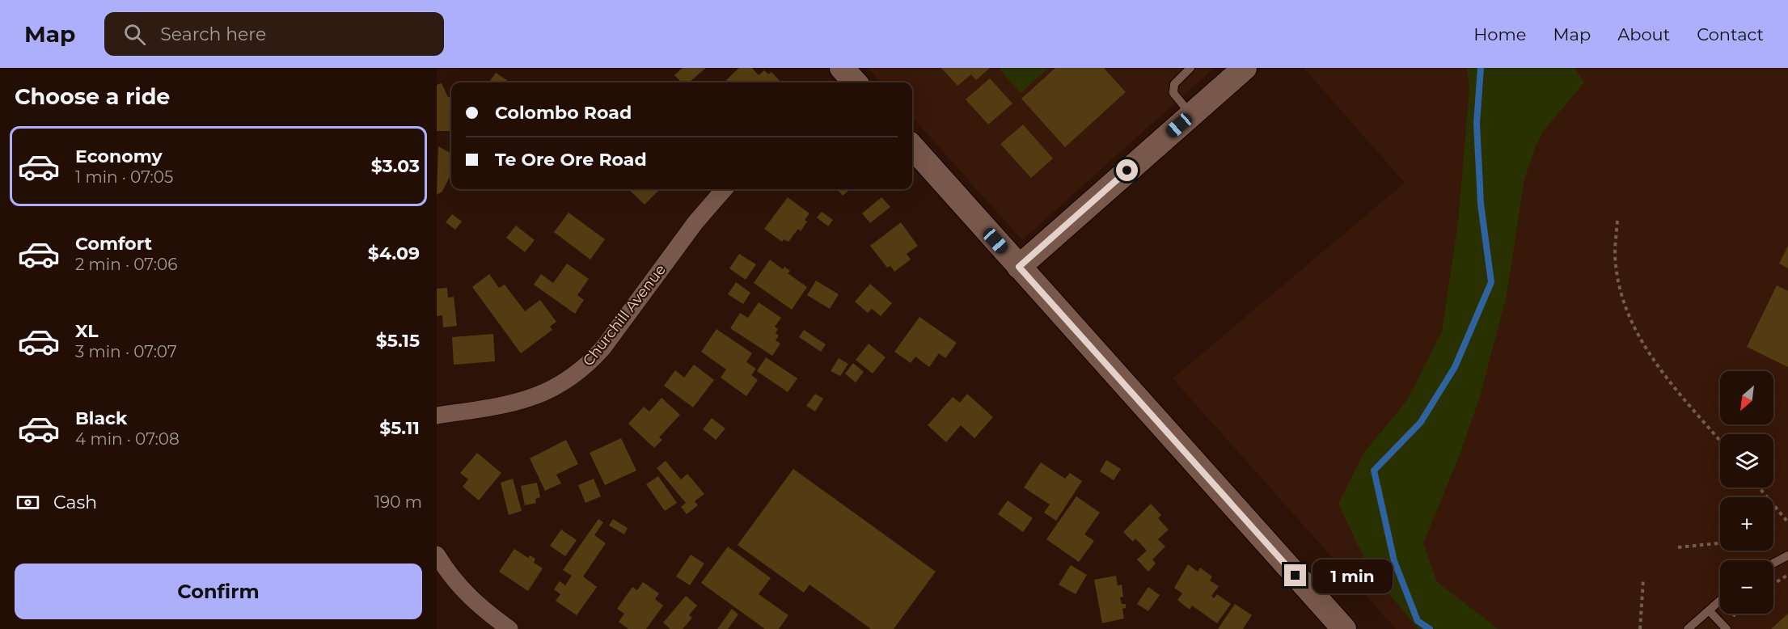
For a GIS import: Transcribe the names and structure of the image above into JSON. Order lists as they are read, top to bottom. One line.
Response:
{"streets":{"street":["Churchill Avenue"]},"north":"bottom left","page":{"header":"Map","search":"Search here","nav":["Home","Map","About","Contact"],"heading":"Choose a ride","banner":["Colombo Road","Te Ore Ore Road"],"list":[{"name":"Economy","note":"1 min · 07:05","value":"$3.03"},{"name":"Comfort","note":"2 min · 07:06","value":"$4.09"},{"name":"XL","note":"3 min · 07:07","value":"$5.15"},{"name":"Black","note":"4 min · 07:08","value":"$5.11"}],"map_buttons":["+","−"],"pay":["Cash","190 m"],"buttons":"Confirm","bubble":"1 min"}}
